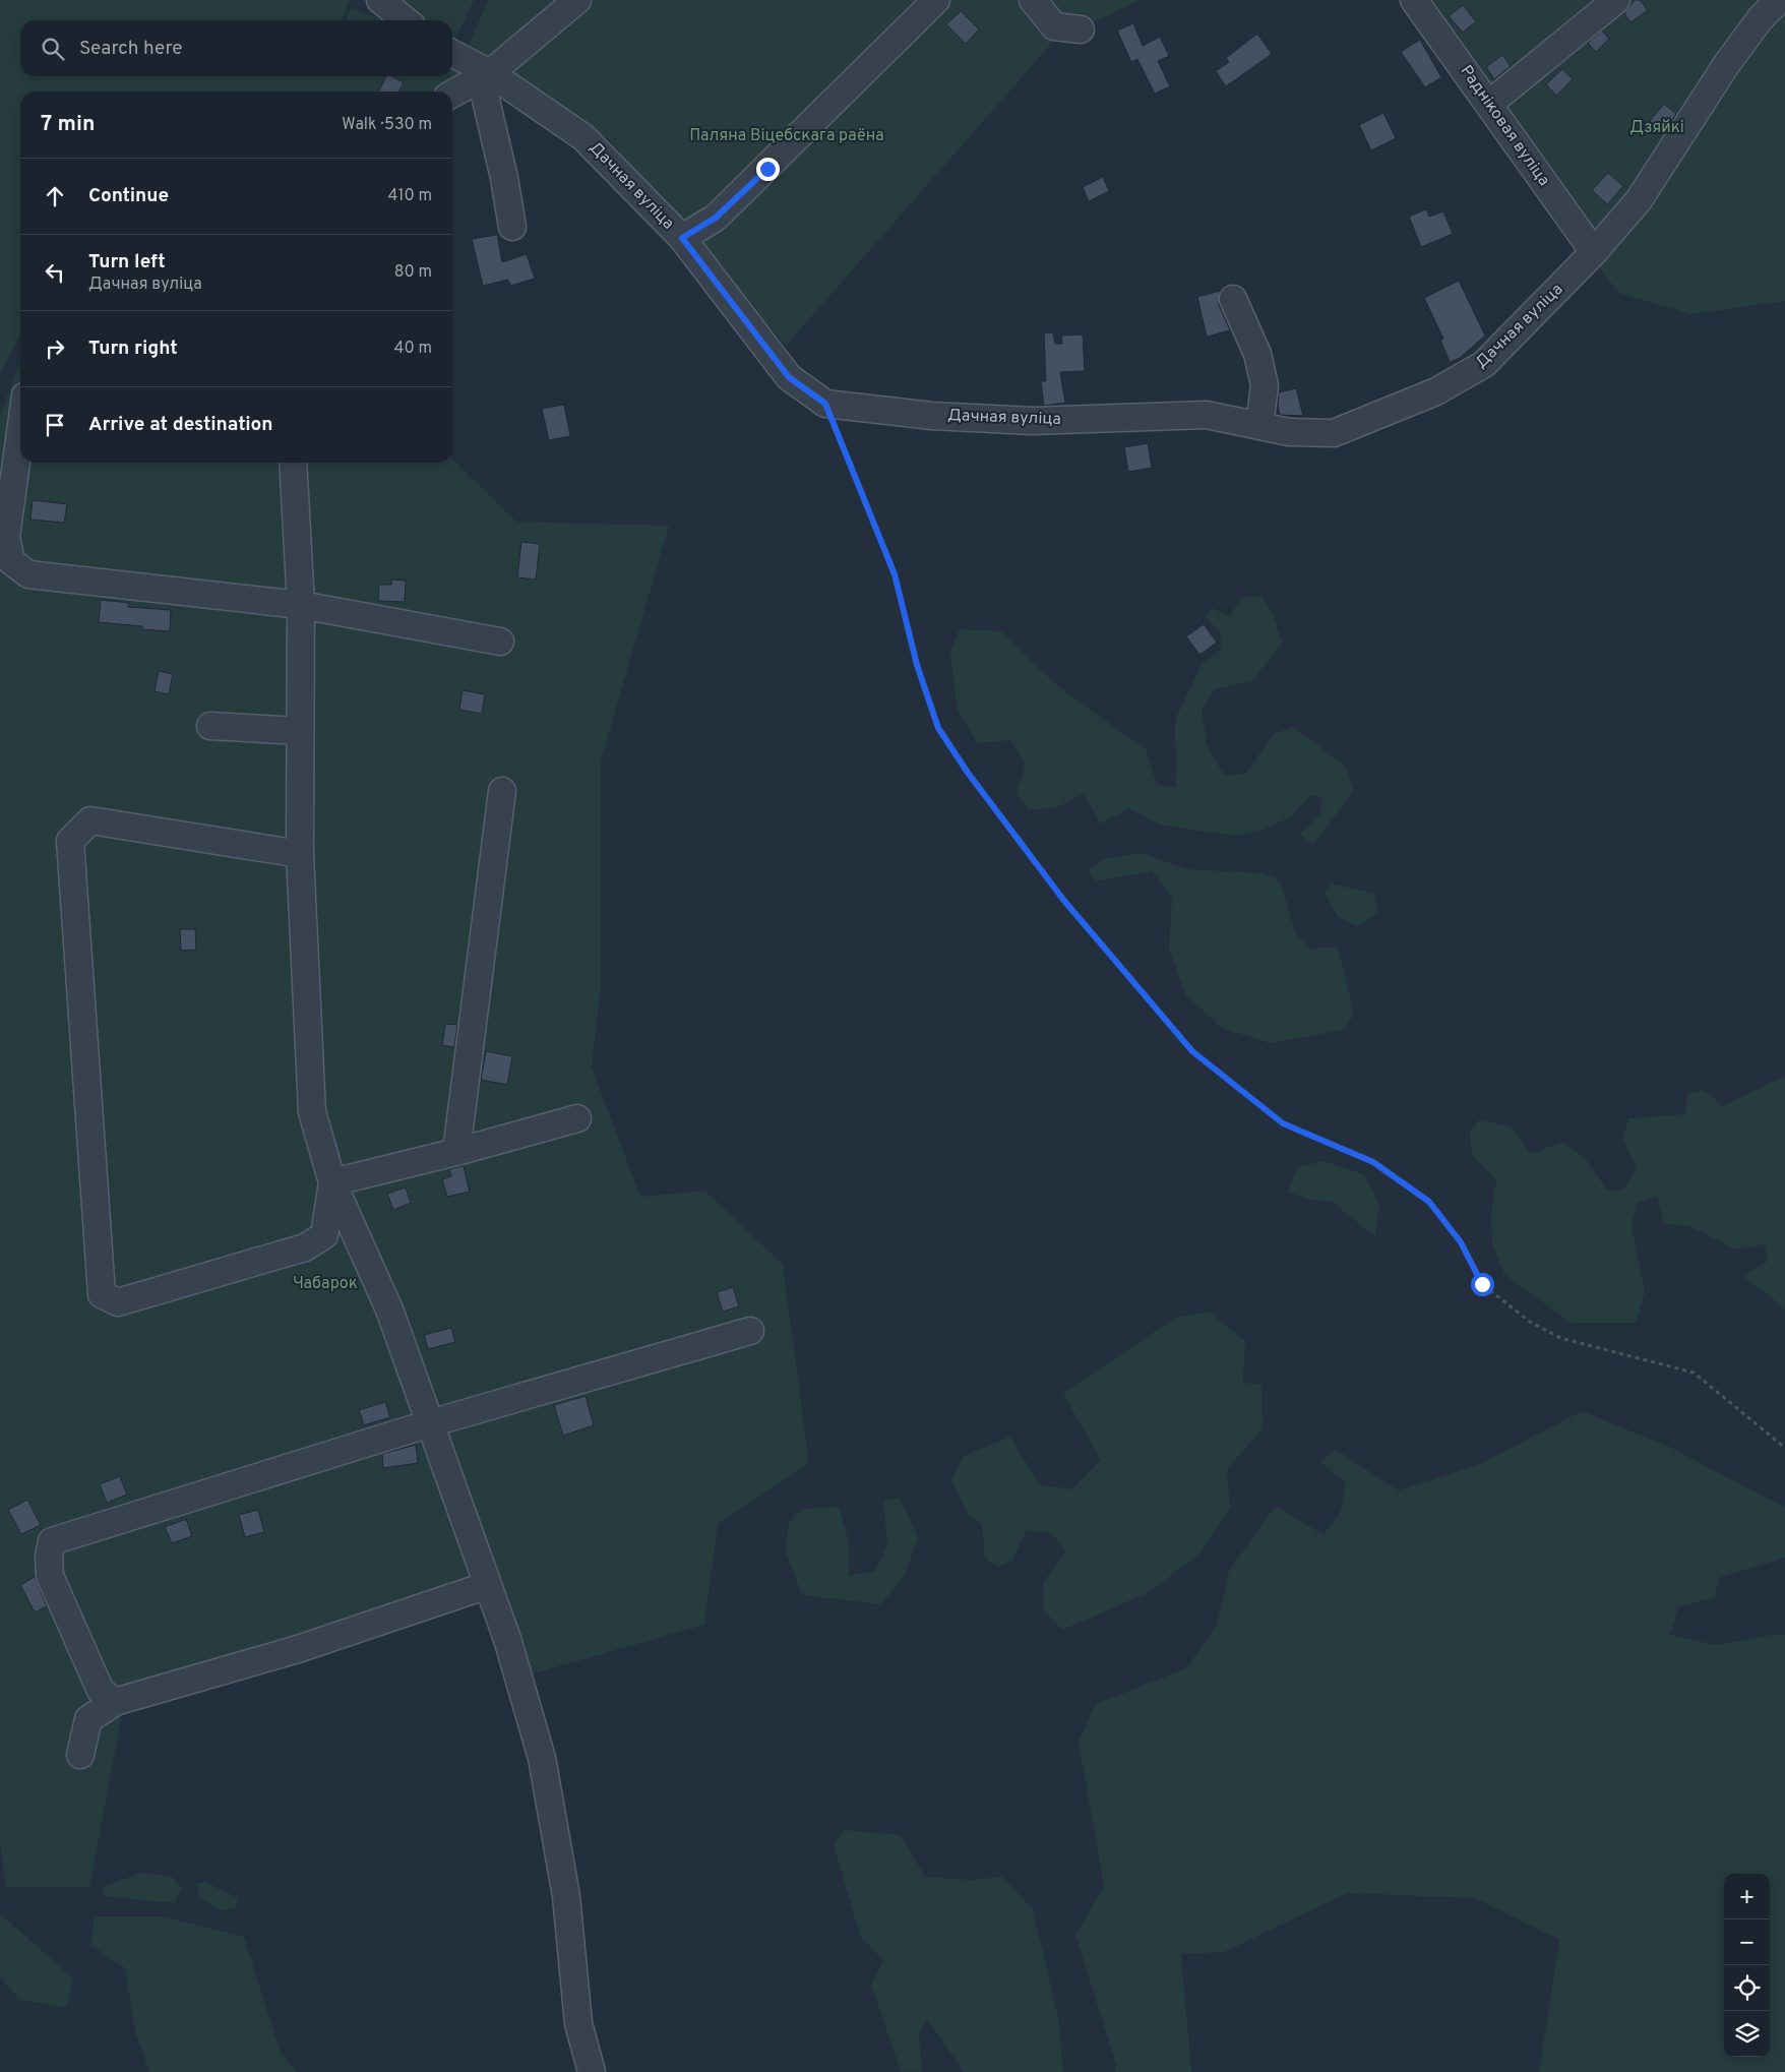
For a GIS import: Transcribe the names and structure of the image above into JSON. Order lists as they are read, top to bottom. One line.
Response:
{"streets":{"street":["Радніковая вуліца","Дачная вуліца"]},"crossings":[["Радніковая вуліца","Дачная вуліца"]],"parks":["Дзяйкі","Паляна Віцебскага раёна","Чабарок"],"page":{"search":"Search here","heading":["7 min","Walk · 530 m"],"list":[["Continue","410 m"],["Turn left","Дачная вуліца","80 m"],["Turn right","40 m"],"Arrive at destination"],"map_buttons":["+","−"]}}
